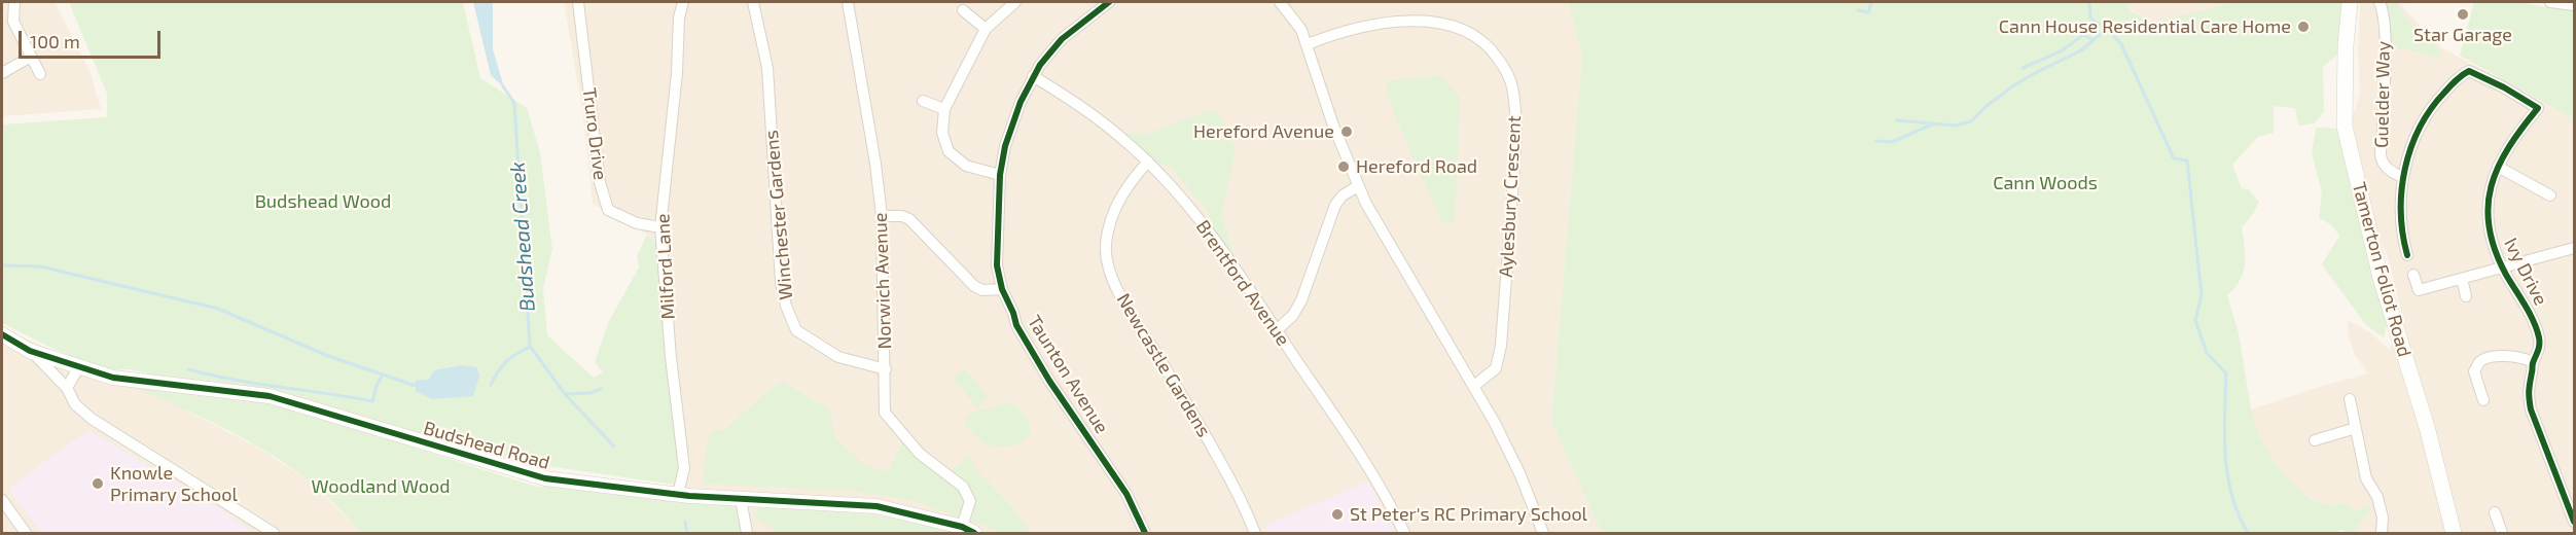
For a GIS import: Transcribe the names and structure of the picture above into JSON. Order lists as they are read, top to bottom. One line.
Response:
{"streets":{"main road":["Tamerton Foliot Road"],"street":["Guelder Way","Truro Drive","Aylesbury Crescent","Winchester Gardens","Milford Lane","Ivy Drive","Norwich Avenue","Brentford Avenue","Newcastle Gardens","Taunton Avenue","Budshead Road"]},"crossings":[["Guelder Way","Ivy Drive"],["Truro Drive","Milford Lane"],["Winchester Gardens","Norwich Avenue"],["Milford Lane","Budshead Road"],["Norwich Avenue","Budshead Road"],["Brentford Avenue","Newcastle Gardens"],["Brentford Avenue","Taunton Avenue"]],"water":["Budshead Creek"],"parks":["Cann Woods","Budshead Wood","Woodland Wood"],"places":["Star Garage","Cann House Residential Care Home","Hereford Avenue","Hereford Road","Knowle Primary School","St Peter's RC Primary School"],"scale_bar":"100 m"}
